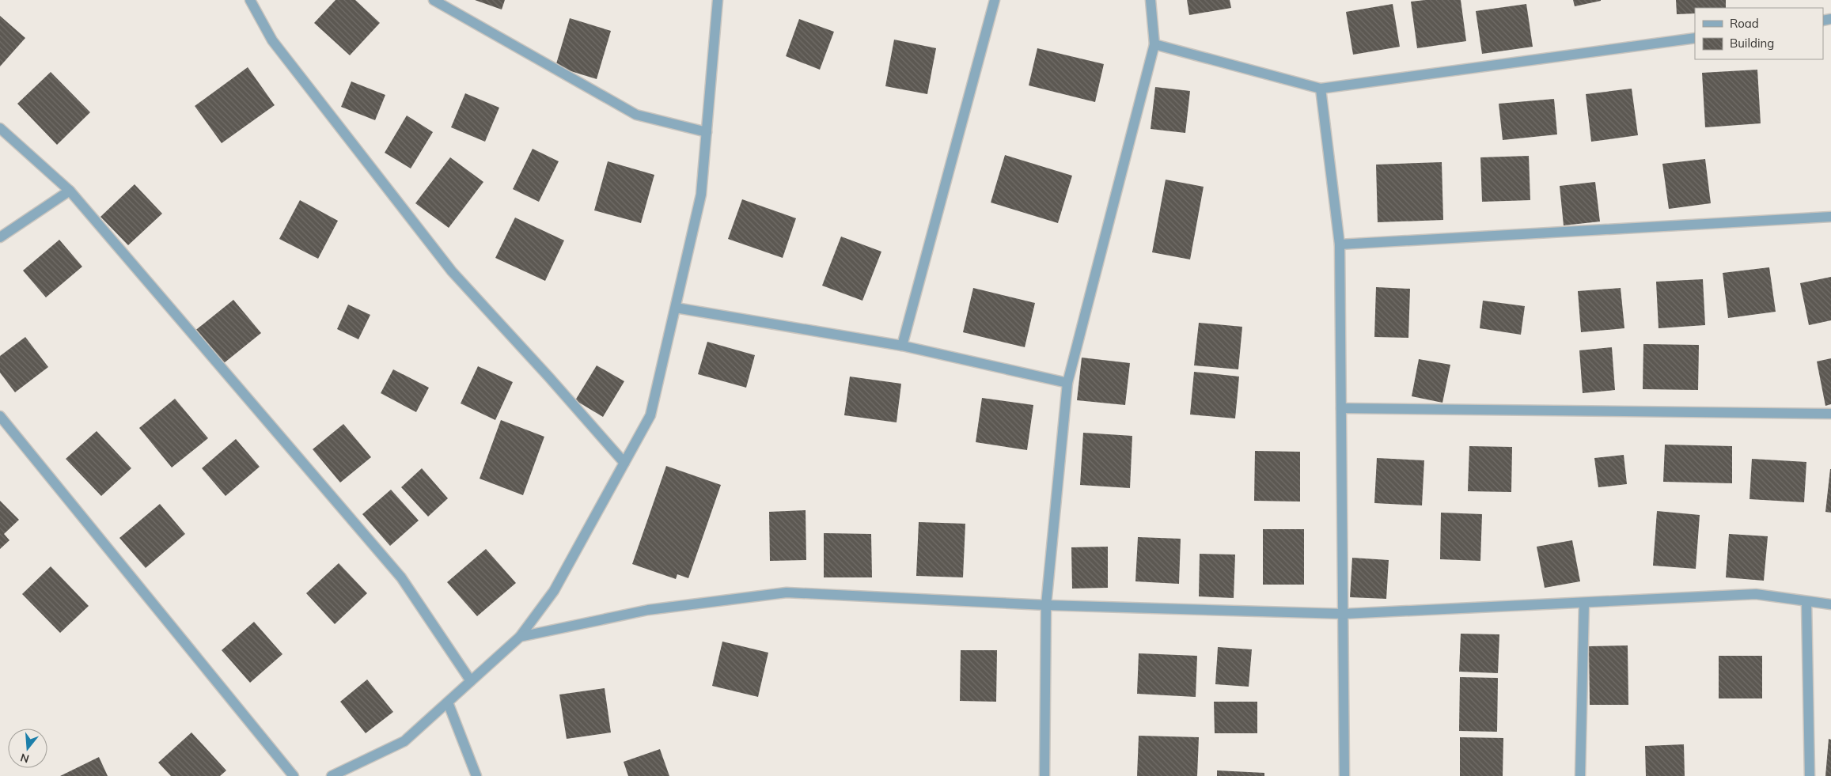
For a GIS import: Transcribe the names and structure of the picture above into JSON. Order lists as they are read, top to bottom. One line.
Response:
{"legend":["Road","Building"],"north":"bottom"}
